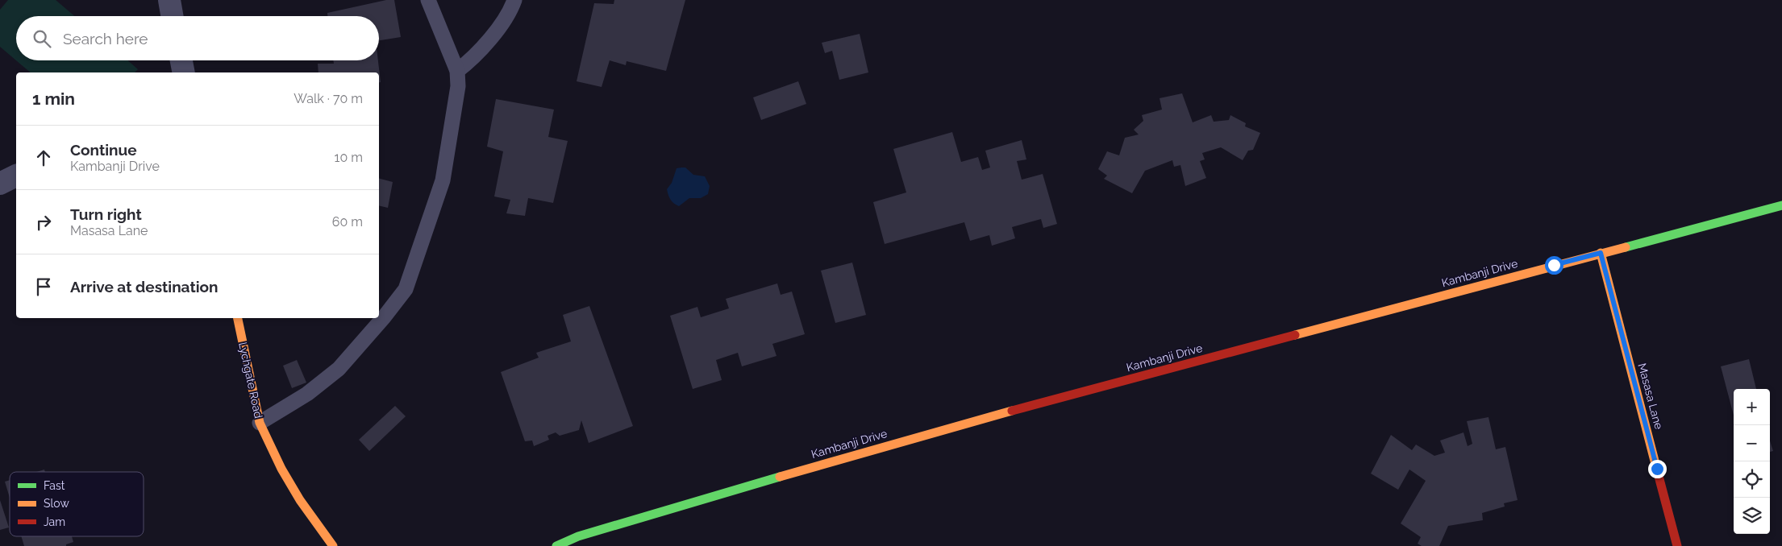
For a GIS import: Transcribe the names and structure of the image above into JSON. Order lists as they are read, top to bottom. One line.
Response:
{"streets":{"street":["Kambanji Drive","Lychgate Road","Masasa Lane"]},"crossings":[["Kambanji Drive","Masasa Lane"]],"legend":["Fast","Slow","Jam"],"page":{"search":"Search here","heading":["1 min","Walk · 70 m"],"list":[["Continue","Kambanji Drive","10 m"],["Turn right","Masasa Lane","60 m"],"Arrive at destination"],"map_buttons":["+","−"]}}
